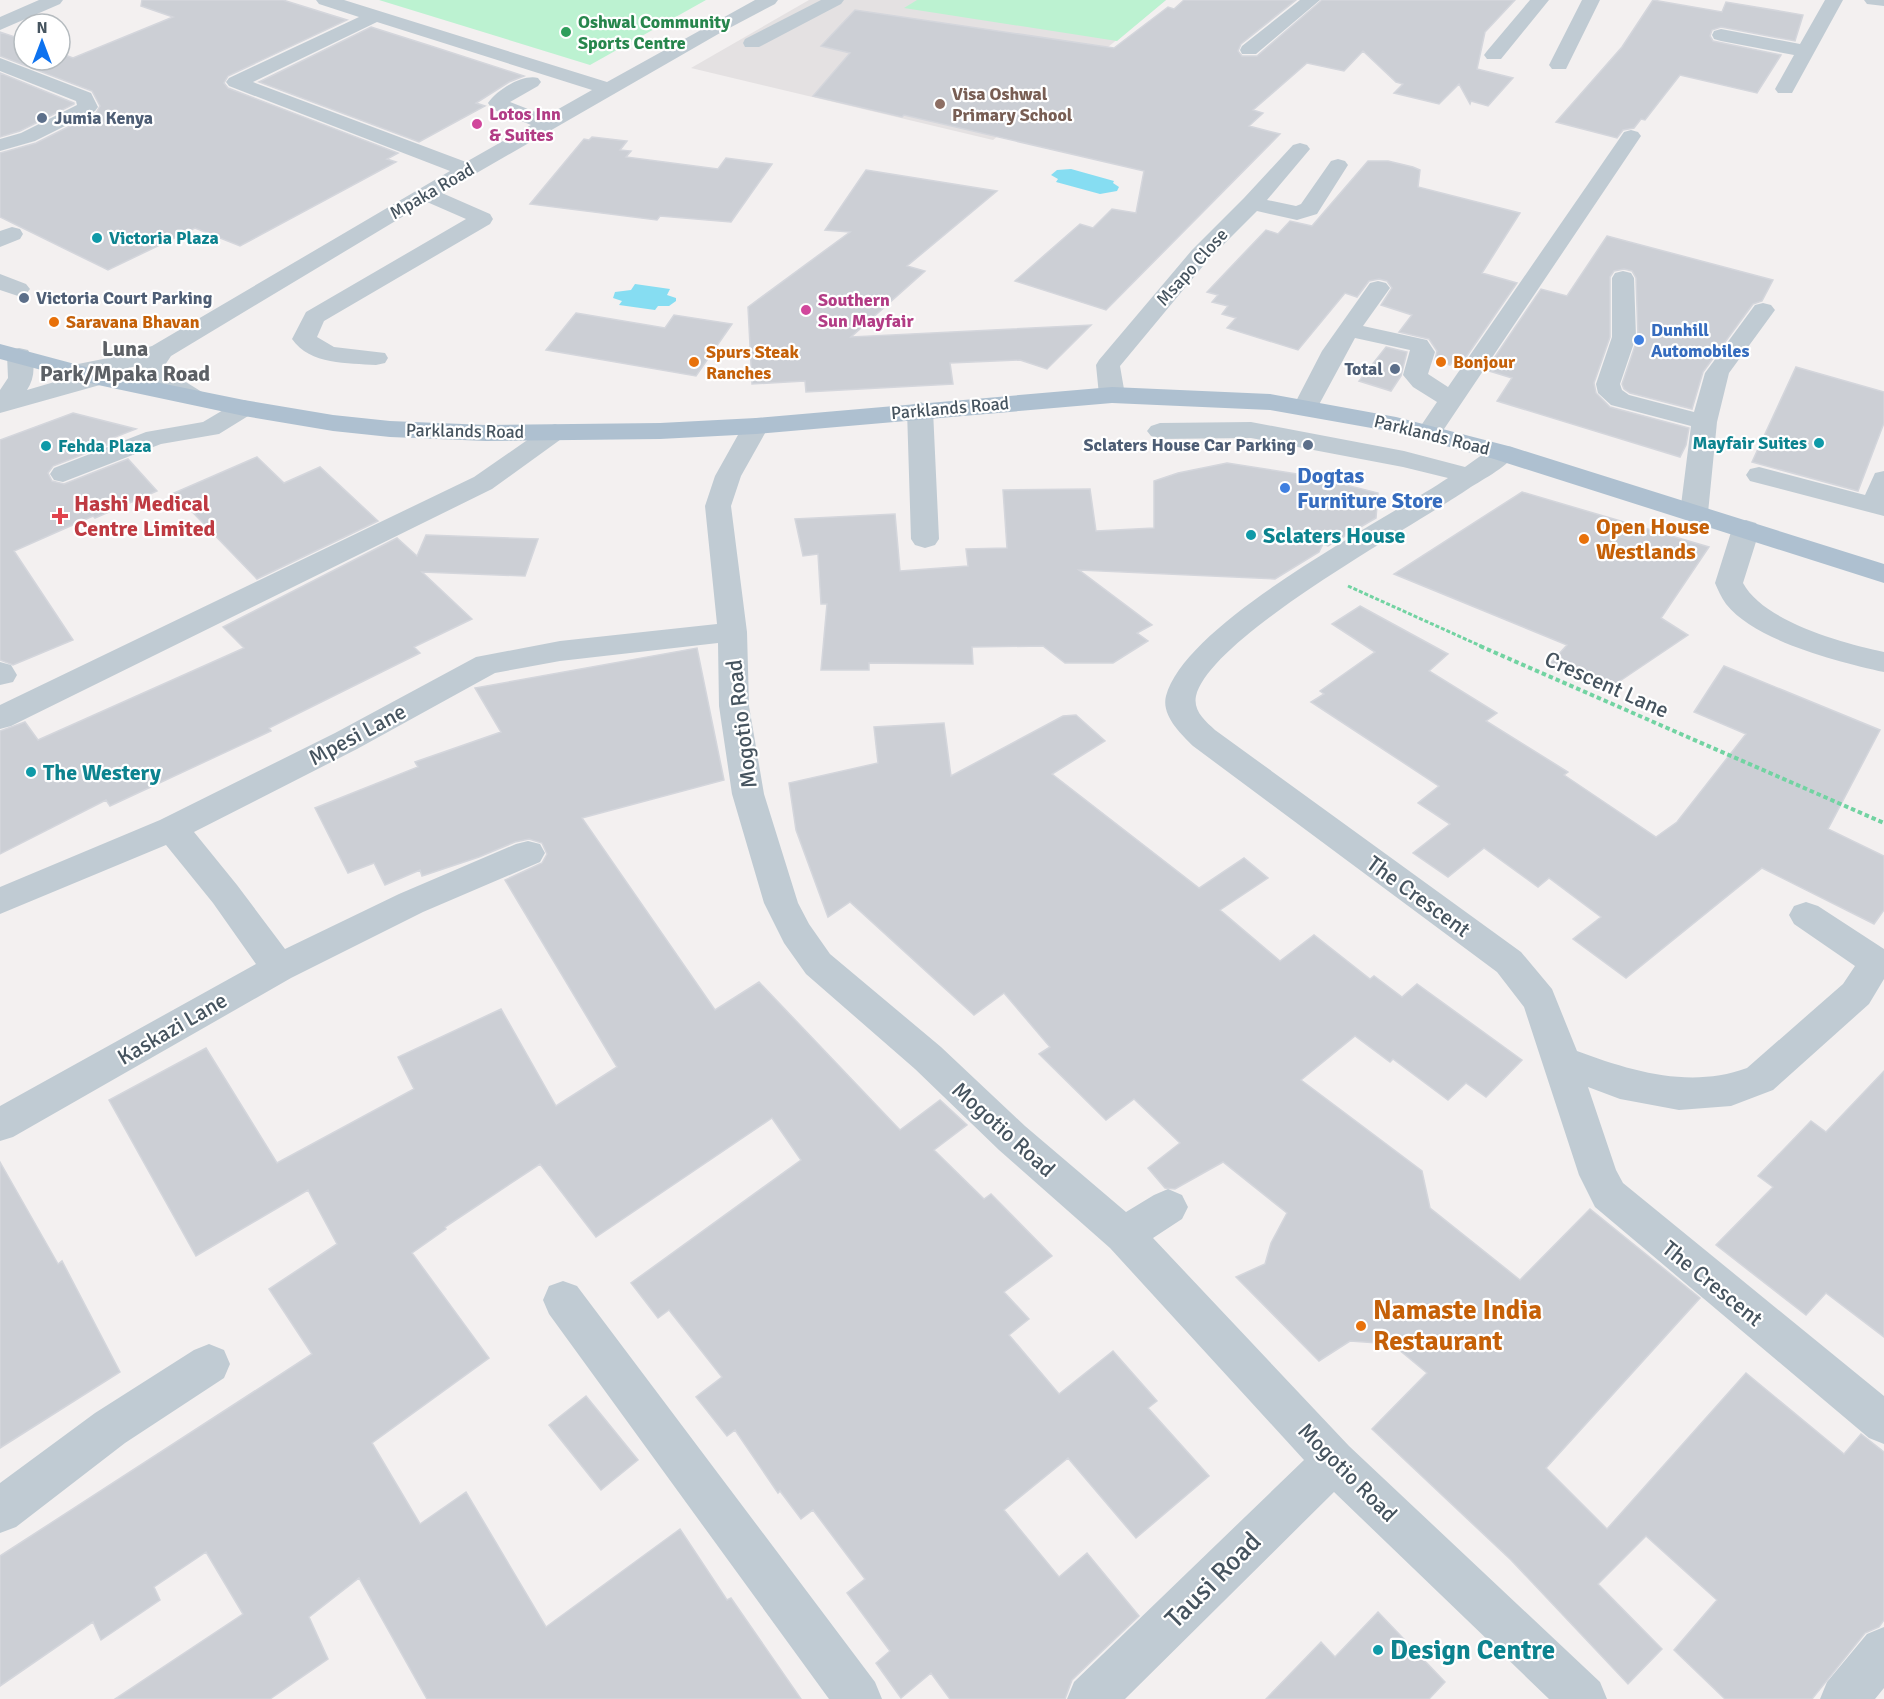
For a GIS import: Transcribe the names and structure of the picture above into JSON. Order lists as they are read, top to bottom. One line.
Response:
{"streets":{"main road":["Parklands Road"],"street":["Mpaka Road","Msapo Close","Mogotio Road","Mpesi Lane","The Crescent","Kaskazi Lane","Tausi Road"],"path":["Crescent Lane"]},"crossings":[["Mpaka Road","Parklands Road"],["Msapo Close","Parklands Road"],["Parklands Road","Mogotio Road"],["Parklands Road","The Crescent"],["Crescent Lane","The Crescent"],["Mogotio Road","Mpesi Lane"],["Mogotio Road","Tausi Road"]],"districts":["Luna Park/Mpaka Road"],"places":{"other":["Oshwal Community Sports Centre","Visa Oshwal Primary School","Jumia Kenya","Lotos Inn & Suites","Victoria Plaza","Victoria Court Parking","Southern Sun Mayfair","Saravana Bhavan","Dunhill Automobiles","Spurs Steak Ranches","Bonjour","Total","Mayfair Suites","Sclaters House Car Parking","Fehda Plaza","Dogtas Furniture Store","Sclaters House","Open House Westlands","The Westery","Namaste India Restaurant","Design Centre"],"health":["Hashi Medical Centre Limited"]},"north":"top"}
